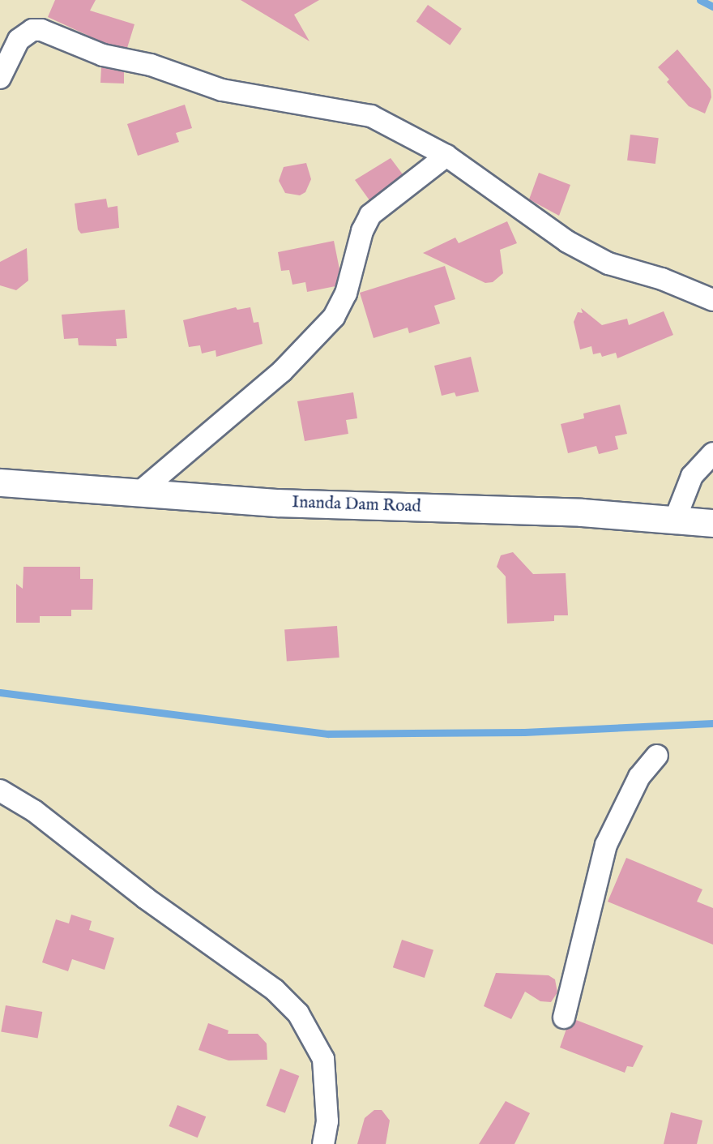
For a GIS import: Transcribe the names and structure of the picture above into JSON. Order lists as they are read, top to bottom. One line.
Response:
{"streets":{"street":["Inanda Dam Road"]}}
